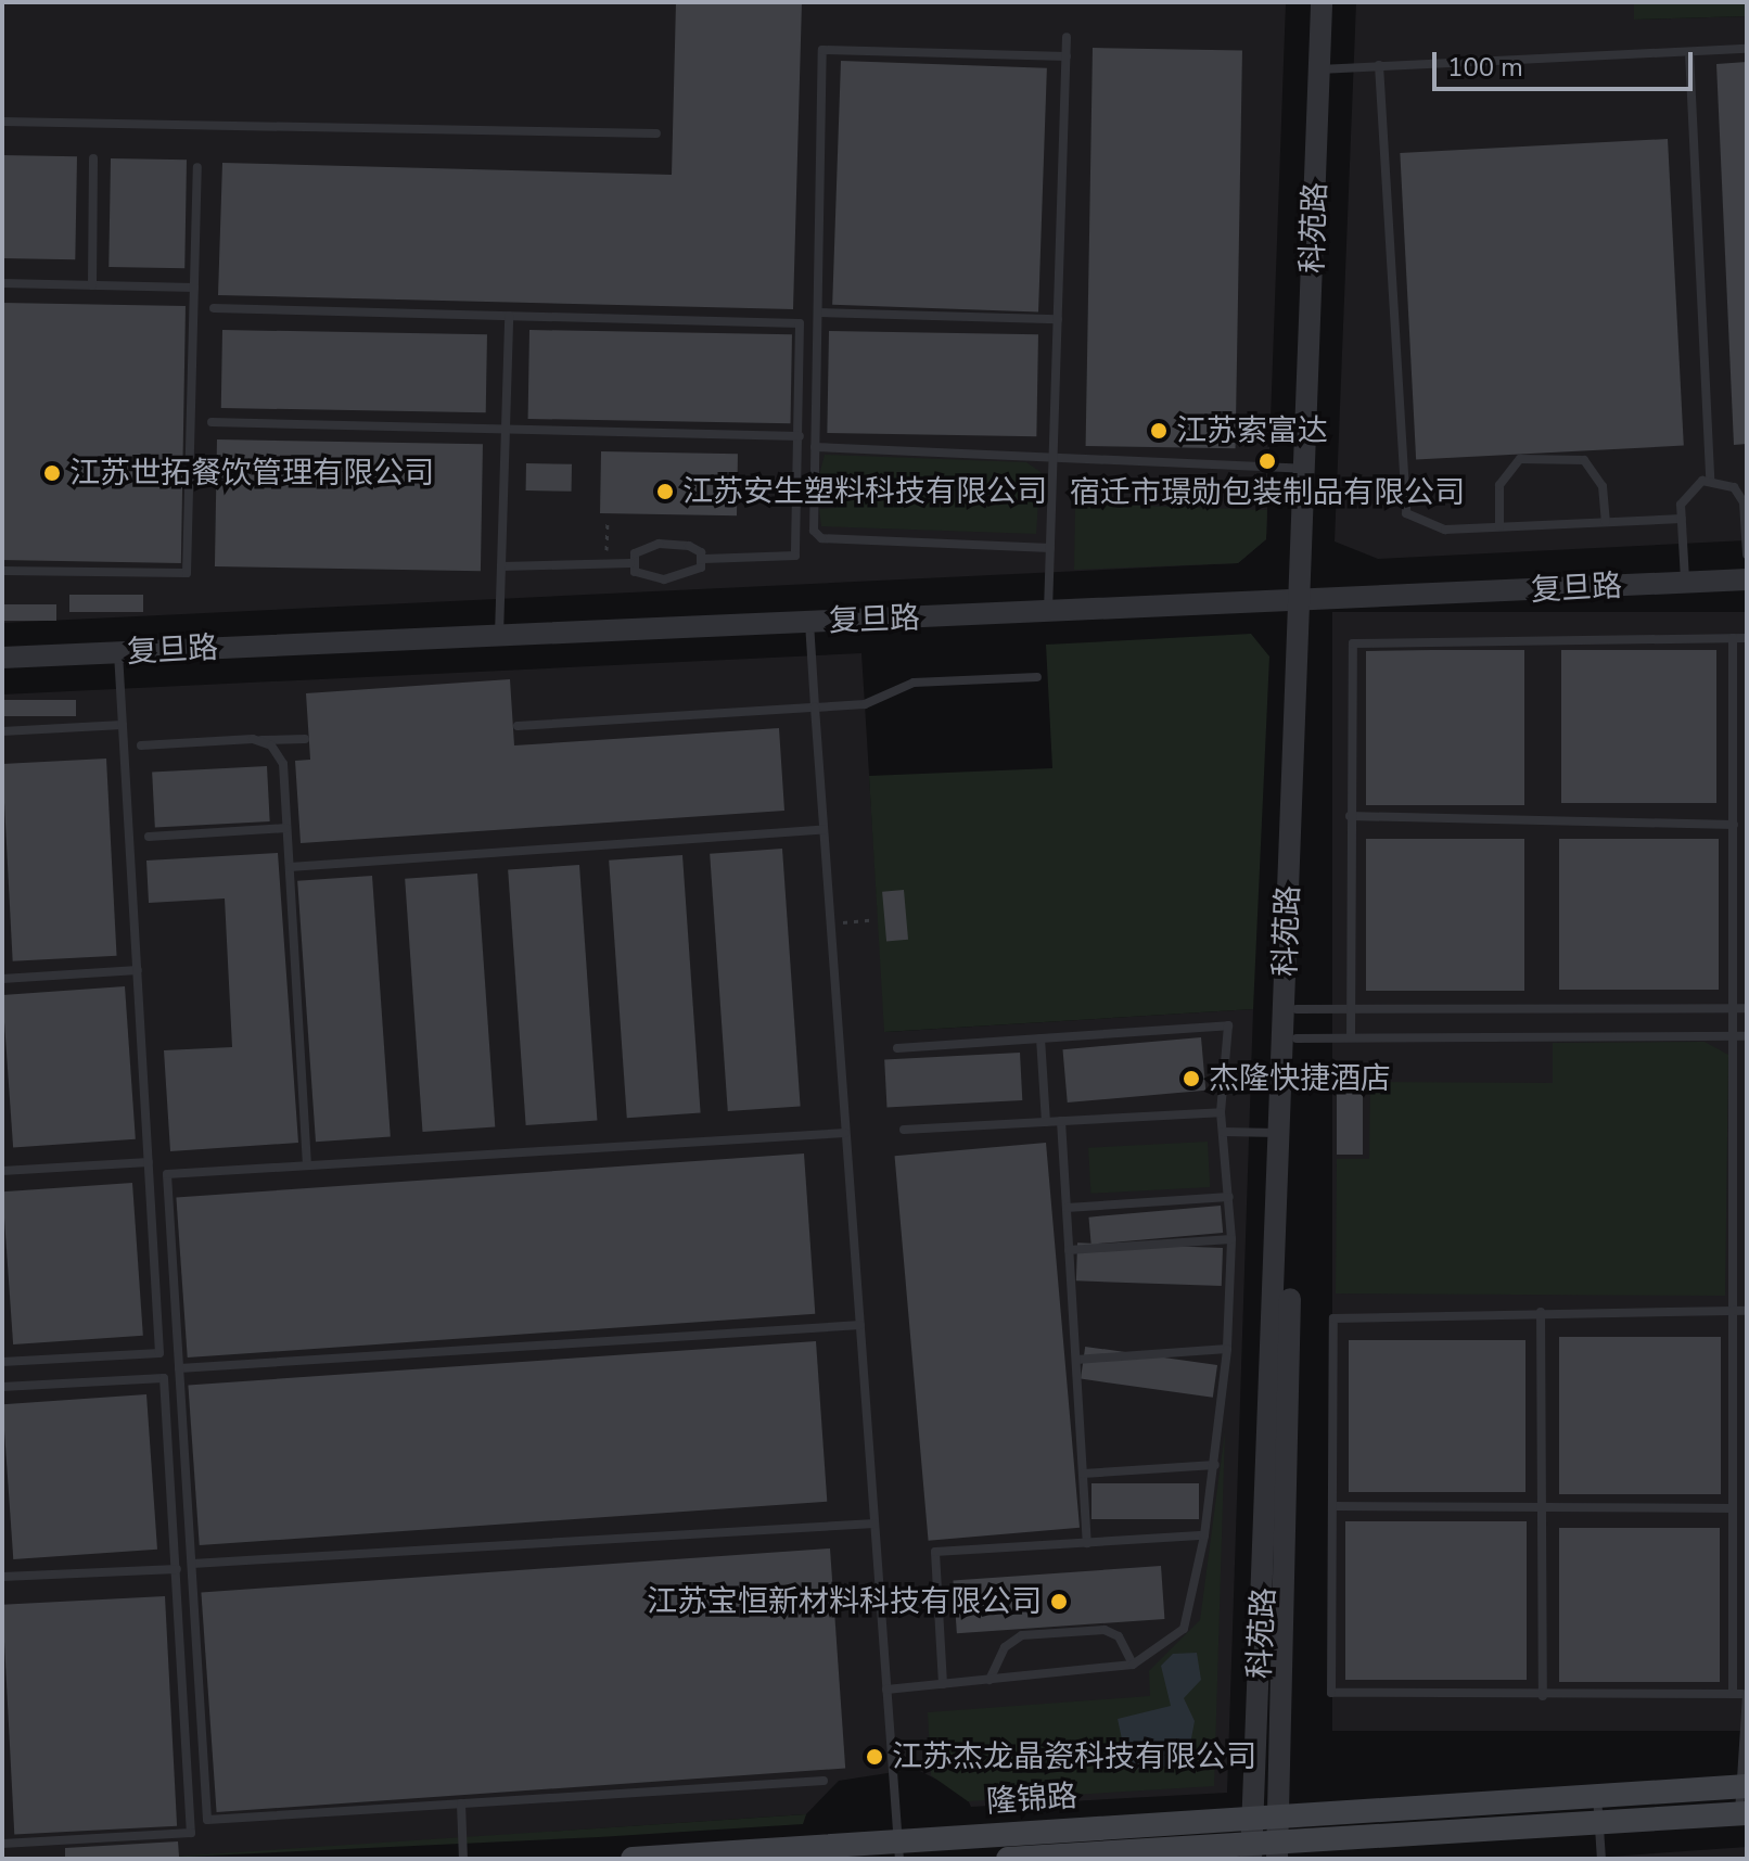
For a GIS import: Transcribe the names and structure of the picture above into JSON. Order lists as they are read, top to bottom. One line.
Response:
{"streets":{"main road":["隆锦路"],"street":["科苑路","复旦路"]},"crossings":[["科苑路","复旦路"],["科苑路","隆锦路"]],"places":["江苏索富达","宿迁市璟勋包装制品有限公司","江苏世拓餐饮管理有限公司","江苏安生塑料科技有限公司","杰隆快捷酒店","江苏宝恒新材料科技有限公司","江苏杰龙晶瓷科技有限公司"],"scale_bar":"100 m"}
